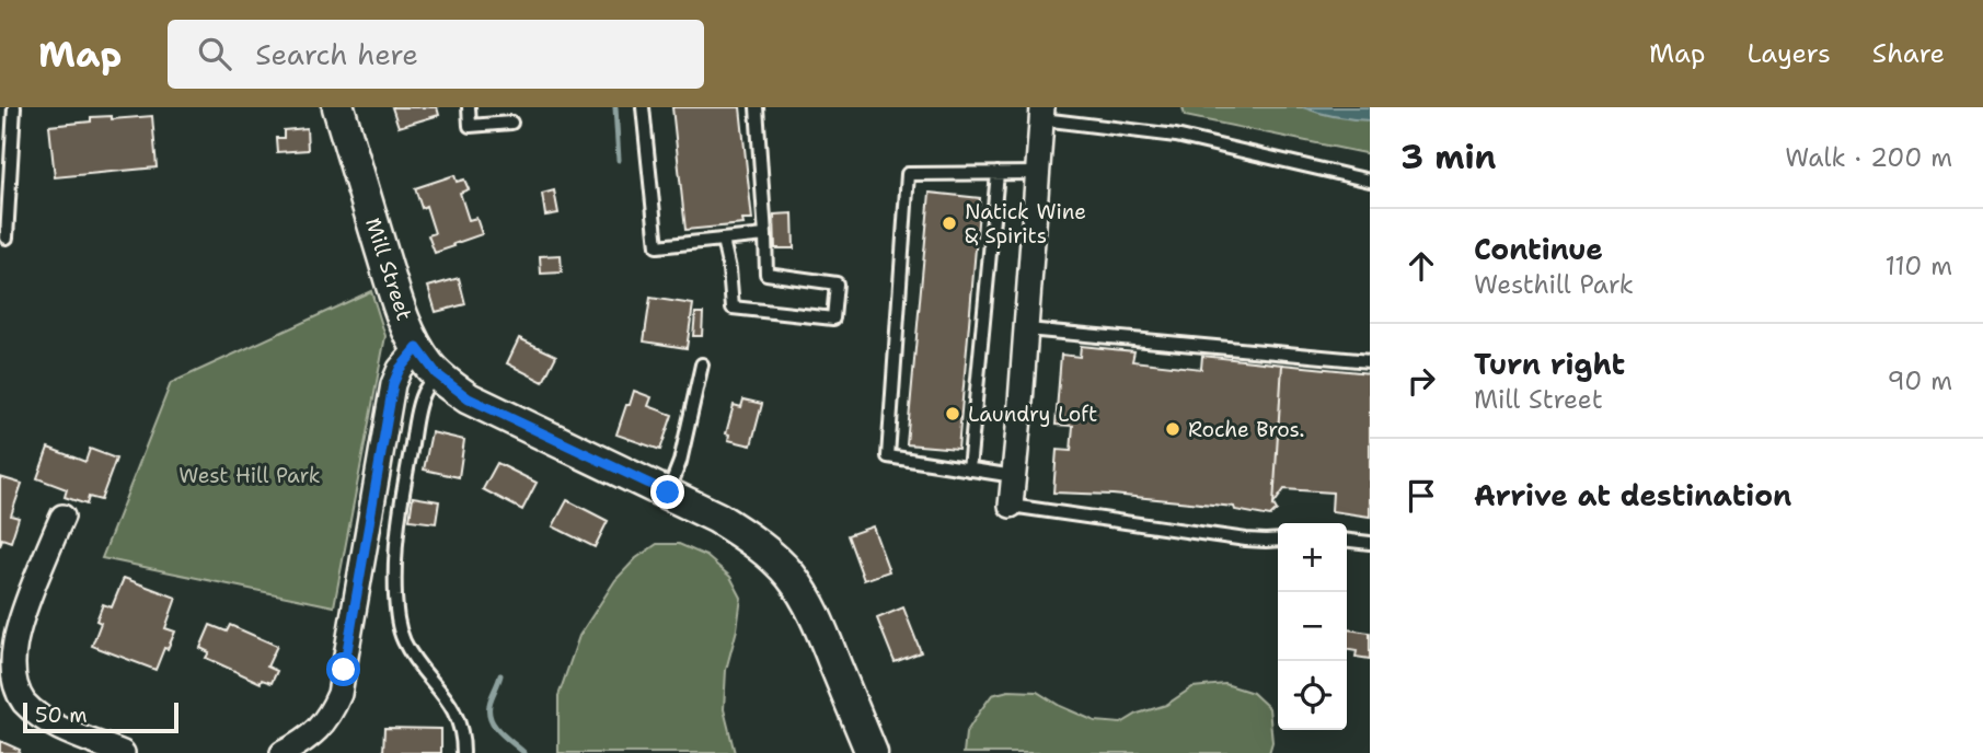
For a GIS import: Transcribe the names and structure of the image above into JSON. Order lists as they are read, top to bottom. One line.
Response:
{"streets":{"street":["Mill Street"]},"parks":["West Hill Park"],"places":["Natick Wine & Spirits","Laundry Loft","Roche Bros."],"scale_bar":"50 m","page":{"header":"Map","search":"Search here","nav":["Map","Layers","Share"],"heading":["3 min","Walk · 200 m"],"list":[["Continue","Westhill Park","110 m"],["Turn right","Mill Street","90 m"],"Arrive at destination"],"map_buttons":["+","−"],"scale":"50 m"}}
